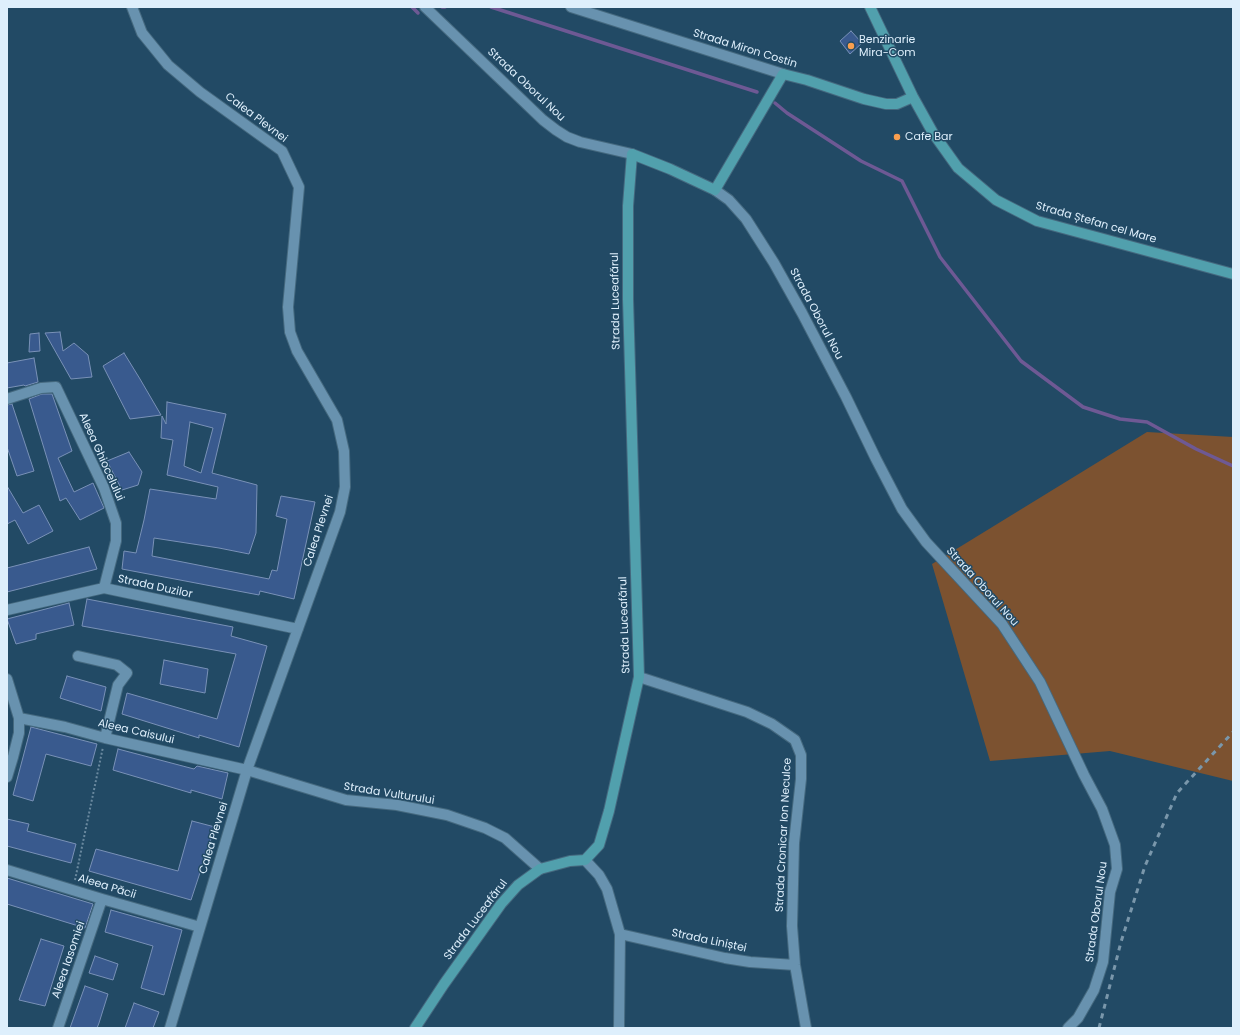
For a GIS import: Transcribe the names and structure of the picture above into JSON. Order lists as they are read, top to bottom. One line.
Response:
{"streets":{"street":["Strada Miron Costin","Strada Oborul Nou","Calea Plevnei","Strada Ștefan cel Mare","Strada Luceafărul","Aleea Ghiocelului","Strada Duzilor","Aleea Caisului","Strada Vulturului","Strada Cronicar Ion Neculce","Aleea Păcii","Strada Liniștei","Aleea Iasomiei"]},"crossings":[["Strada Miron Costin","Strada Ștefan cel Mare"],["Strada Oborul Nou","Strada Luceafărul"],["Calea Plevnei","Strada Duzilor"],["Calea Plevnei","Aleea Caisului"],["Calea Plevnei","Strada Vulturului"],["Calea Plevnei","Aleea Păcii"],["Strada Luceafărul","Strada Vulturului"],["Strada Luceafărul","Strada Cronicar Ion Neculce"],["Aleea Ghiocelului","Strada Duzilor"],["Aleea Caisului","Strada Vulturului"],["Strada Cronicar Ion Neculce","Strada Liniștei"],["Aleea Păcii","Aleea Iasomiei"]],"places":["Benzinarie Mira-Com","Cafe Bar"]}
